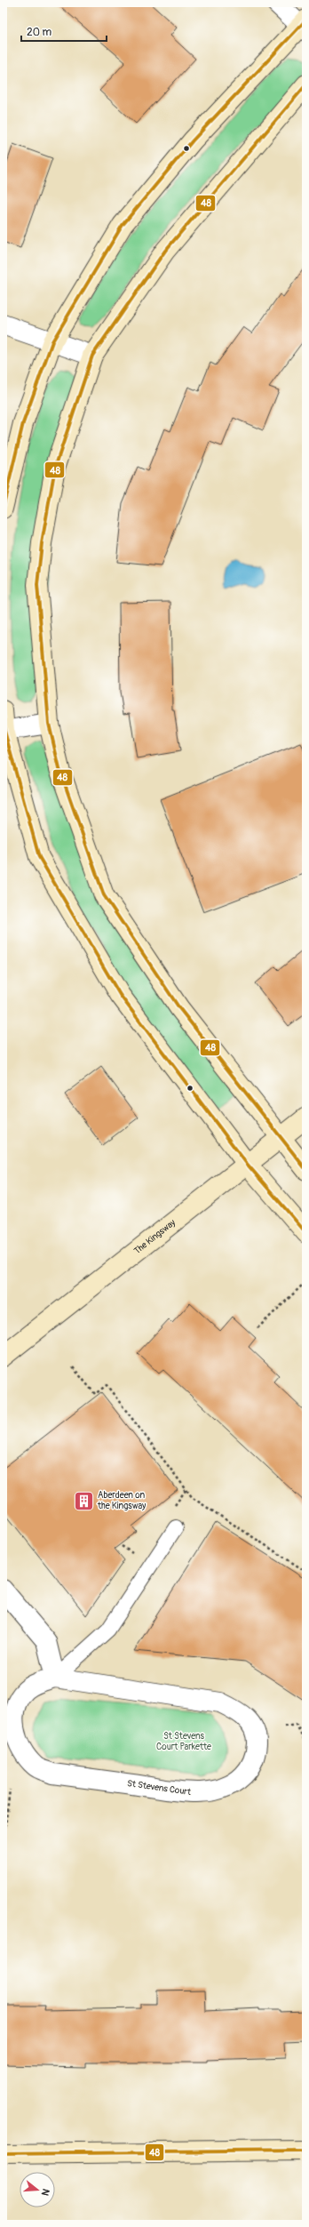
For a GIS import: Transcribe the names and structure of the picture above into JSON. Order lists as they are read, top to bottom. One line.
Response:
{"streets":{"street":["The Kingsway","St Stevens Court"]},"parks":["St Stevens Court Parkette"],"places":{"building":["Aberdeen on the Kingsway"]},"lines":["transit line 48"],"scale_bar":"20 m","north":"right"}
